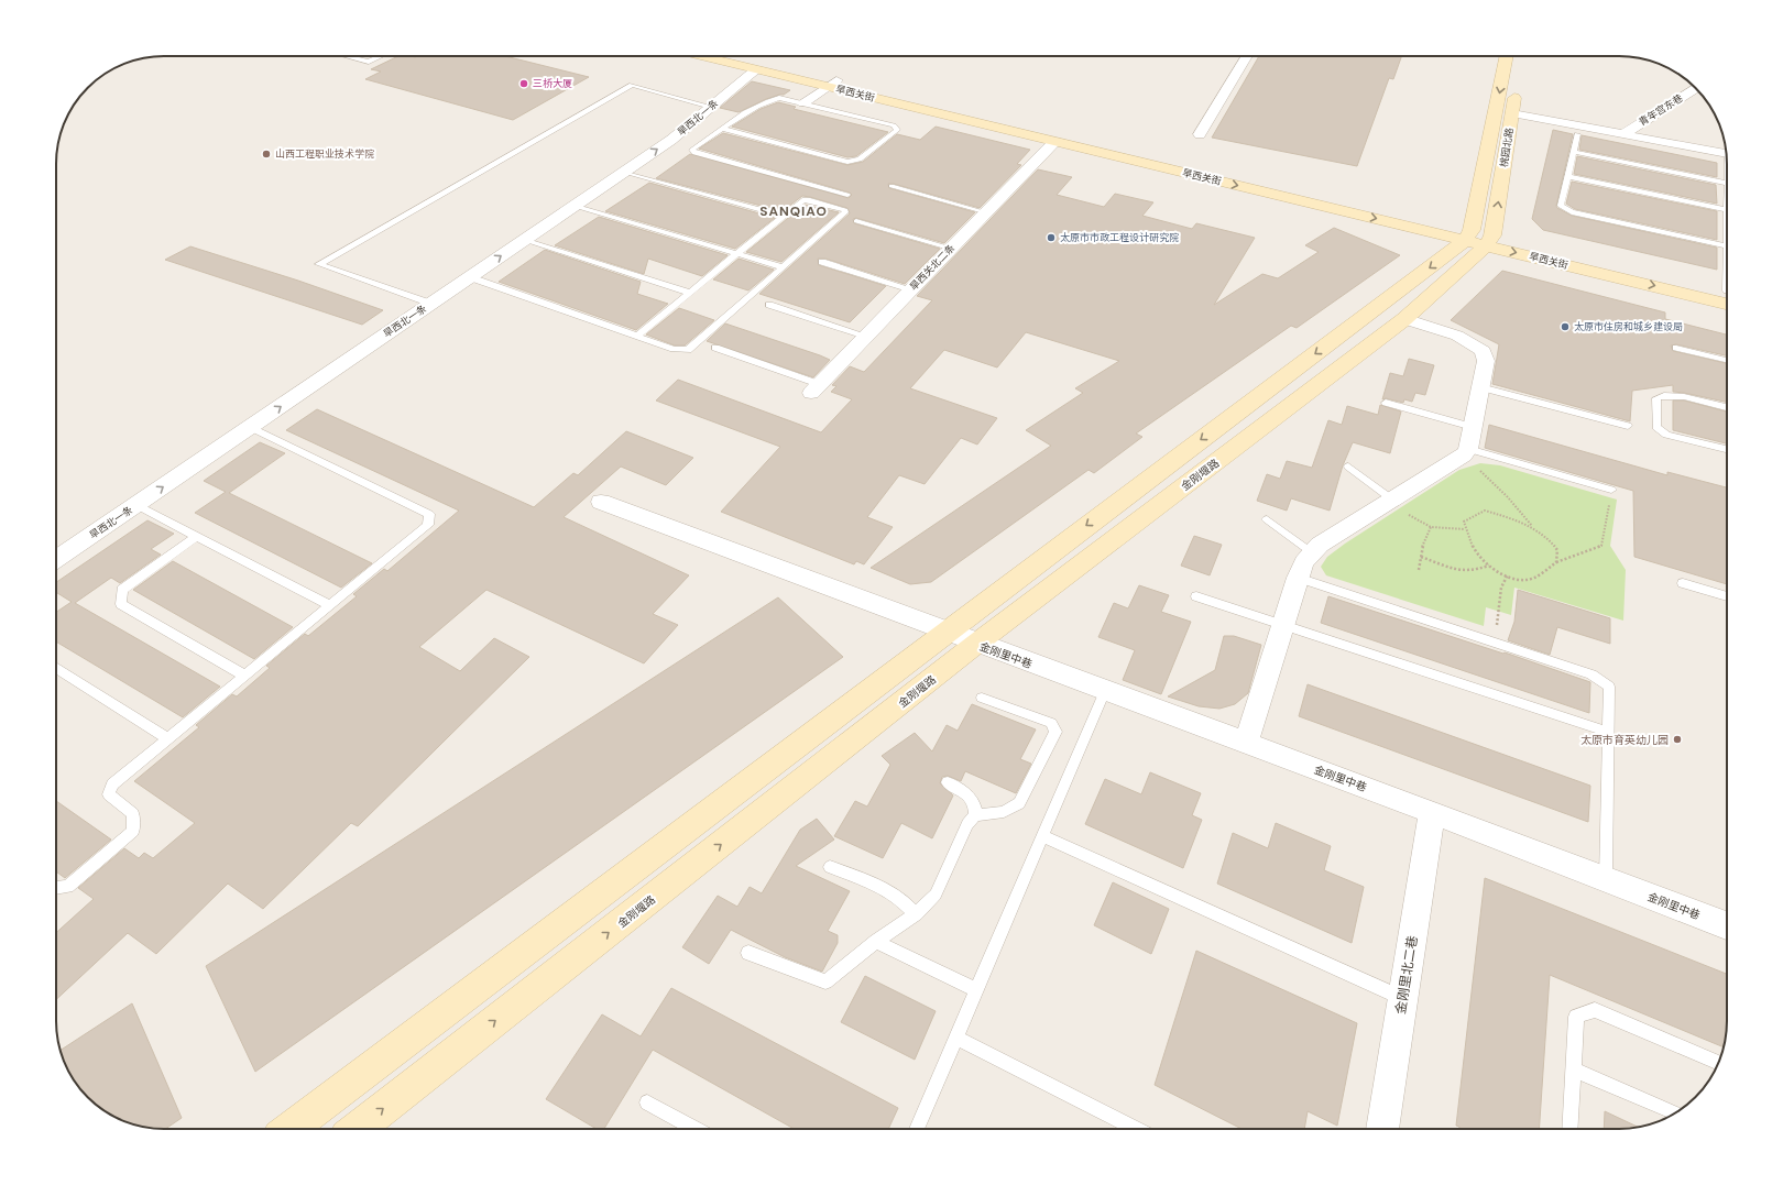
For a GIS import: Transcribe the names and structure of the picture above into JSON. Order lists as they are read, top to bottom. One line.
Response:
{"streets":{"main road":["旱西关街","桃园北路","金刚堰路"],"street":["青年宫东巷","旱西北一条","旱西关北二条","金刚里中巷","金刚里北二巷"]},"crossings":[["旱西关街","旱西北一条"],["旱西关街","桃园北路"],["旱西关街","旱西关北二条"],["旱西关街","金刚堰路"],["桃园北路","金刚堰路"],["金刚堰路","金刚里中巷"],["金刚里中巷","金刚里北二巷"]],"one_way":["旱西北一条"],"districts":["SANQIAO"],"places":["三桥大厦","山西工程职业技术学院","太原市市政工程设计研究院","太原市住房和城乡建设局","太原市育英幼儿园"]}
